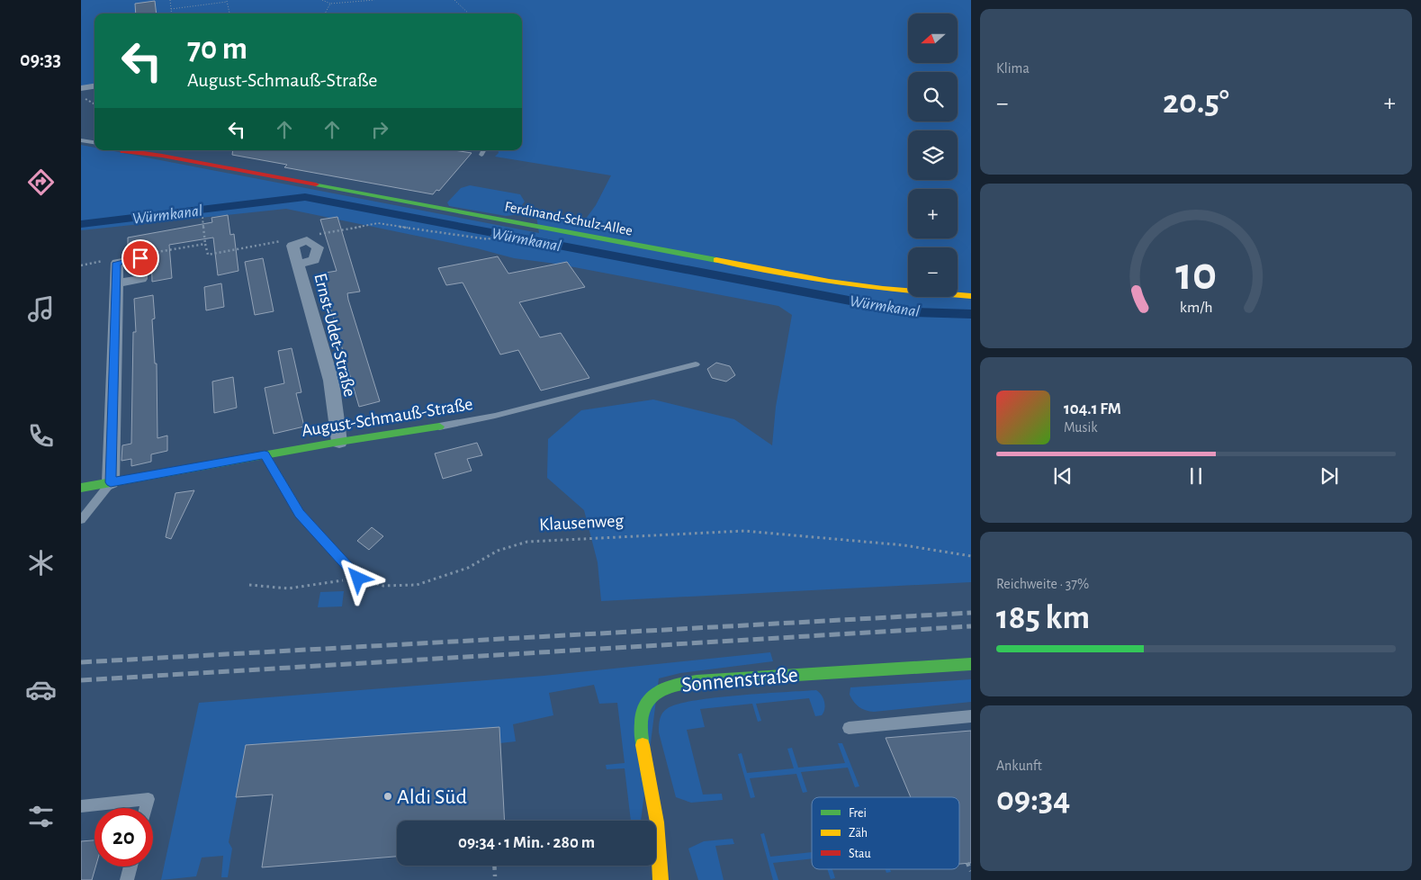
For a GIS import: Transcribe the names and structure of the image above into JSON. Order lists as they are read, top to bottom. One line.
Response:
{"streets":{"street":["Ferdinand-Schulz-Allee","Ernst-Udet-Straße","August-Schmauß-Straße","Sonnenstraße"],"path":["Klausenweg"]},"crossings":[["Ernst-Udet-Straße","August-Schmauß-Straße"]],"water":["Würmkanal"],"places":["Aldi Süd"],"legend":["Frei","Zäh","Stau"],"north":"left","page":{"tabs":"09:33","tile":["Klima",["Reichweite · 37%","185 km"],["Ankunft","09:34"]],"map_buttons":["+","−"],"turn":["70 m","August-Schmauß-Straße"],"heat":["−","20.5°","+"],"song":["104.1 FM","Musik"],"limit":"20","trip":"09:34 · 1 Min. · 280 m","gauge":["10","km/h"]}}
